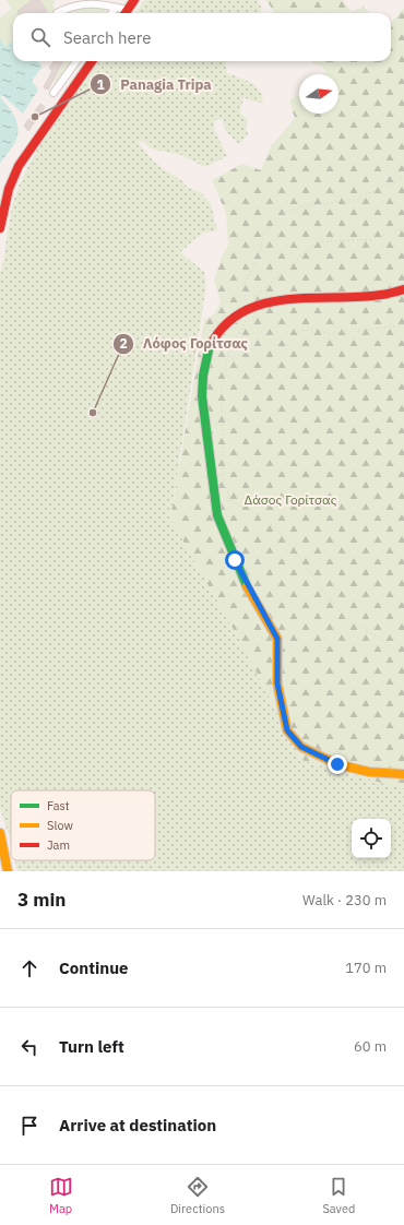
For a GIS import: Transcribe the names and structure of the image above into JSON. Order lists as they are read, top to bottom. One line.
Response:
{"parks":["Δάσος Γορίτσας"],"places":["Panagia Tripa","Λόφος Γορίτσας"],"legend":["Fast","Slow","Jam"],"north":"right","page":{"search":"Search here","heading":["3 min","Walk · 230 m"],"list":[["Continue","170 m"],["Turn left","60 m"],"Arrive at destination"],"nav":["Map","Directions","Saved"]}}
